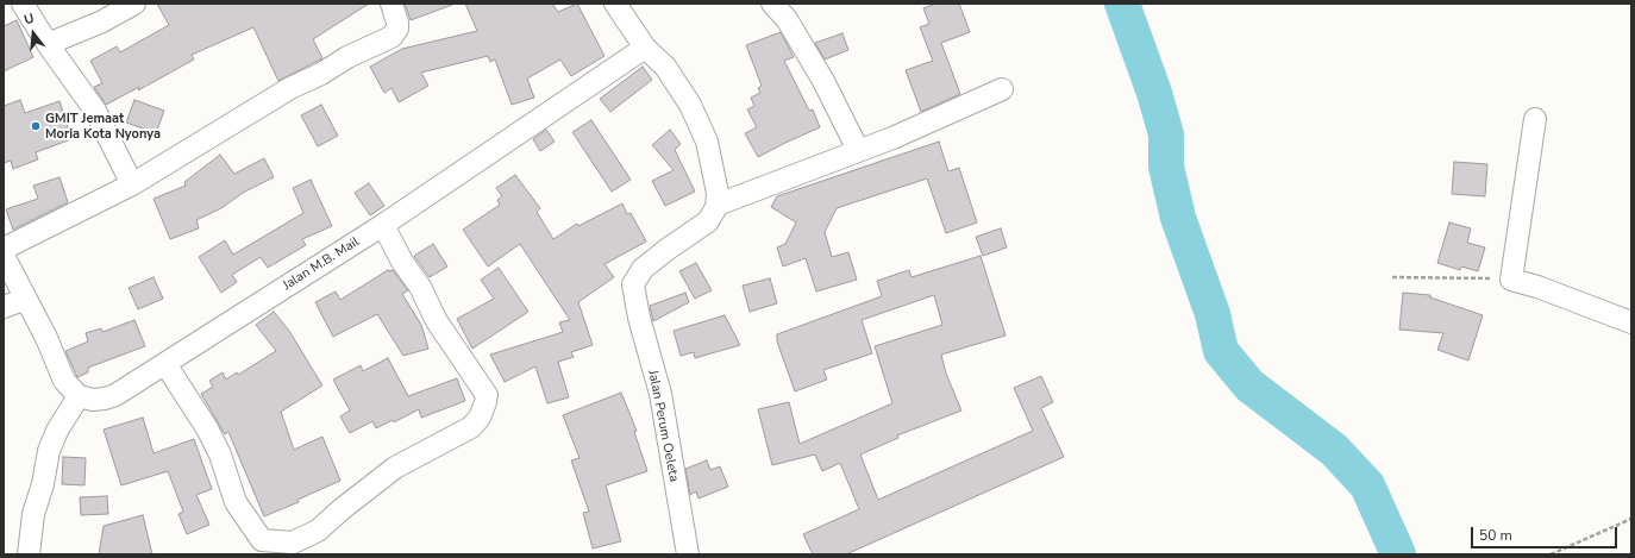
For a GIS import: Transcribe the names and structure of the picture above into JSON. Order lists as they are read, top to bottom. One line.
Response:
{"streets":{"street":["Jalan M.B. Mail","Jalan Perum Oeleta"]},"places":["GMIT Jemaat Moria Kota Nyonya"],"scale_bar":"50 m","north":"top"}
